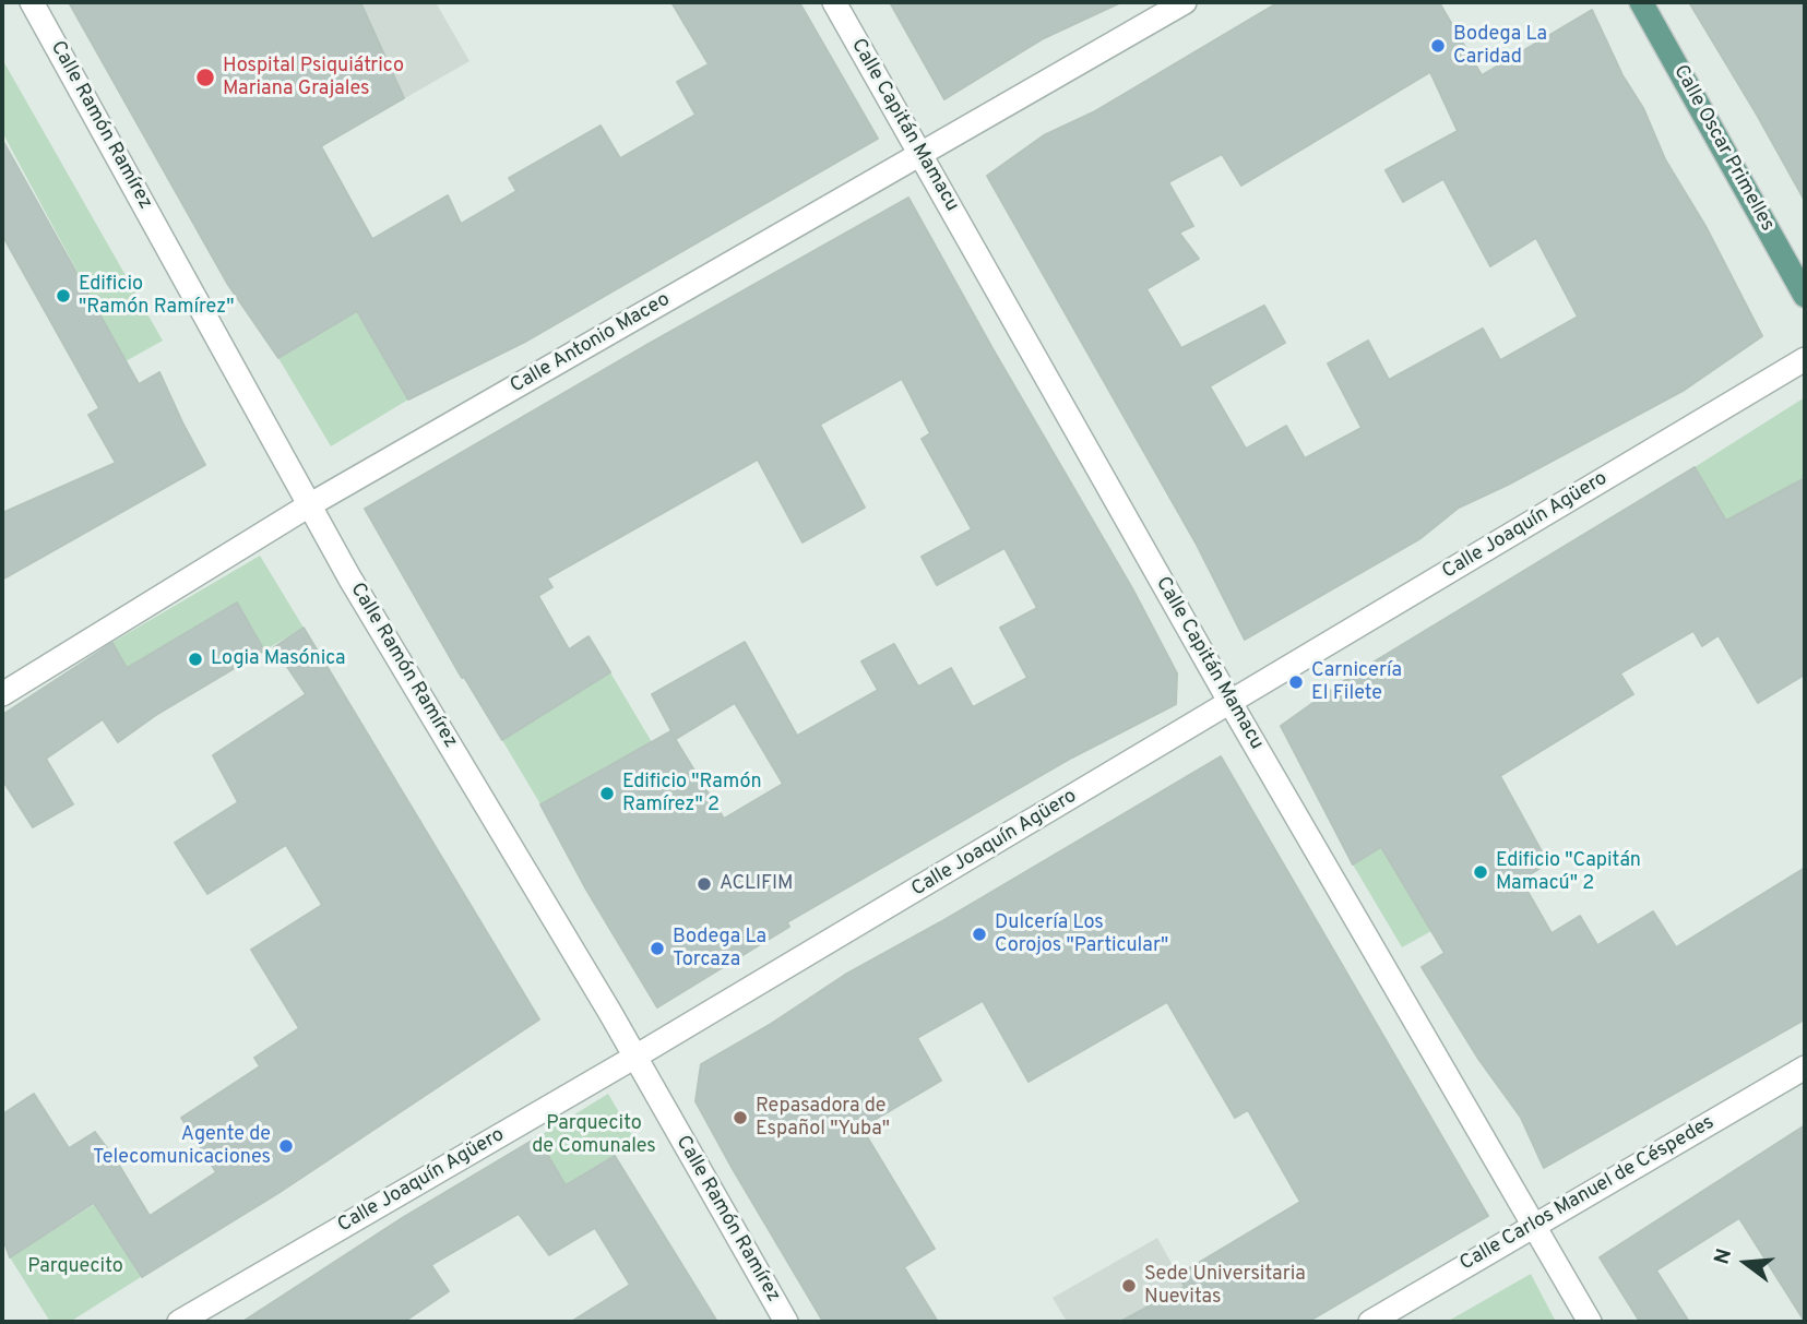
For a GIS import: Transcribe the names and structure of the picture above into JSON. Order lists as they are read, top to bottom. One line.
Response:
{"streets":{"main road":["Calle Oscar Primelles"],"street":["Calle Ramón Ramírez","Calle Capitán Mamacu","Calle Antonio Maceo","Calle Joaquín Agüero","Calle Carlos Manuel de Céspedes"]},"crossings":[["Calle Ramón Ramírez","Calle Antonio Maceo"],["Calle Ramón Ramírez","Calle Joaquín Agüero"],["Calle Capitán Mamacu","Calle Antonio Maceo"],["Calle Capitán Mamacu","Calle Joaquín Agüero"],["Calle Capitán Mamacu","Calle Carlos Manuel de Céspedes"]],"parks":["Parquecito de Comunales","Parquecito"],"places":["Bodega La Caridad","Hospital Psiquiátrico Mariana Grajales","Edificio \"Ramón Ramírez\"","Logia Masónica","Carnicería El Filete","Edificio \"Ramón Ramírez\" 2","Edificio \"Capitán Mamacú\" 2","ACLIFIM","Dulcería Los Corojos \"Particular\"","Bodega La Torcaza","Repasadora de Español \"Yuba\"","Agente de Telecomunicaciones","Sede Universitaria Nuevitas"],"north":"left"}
